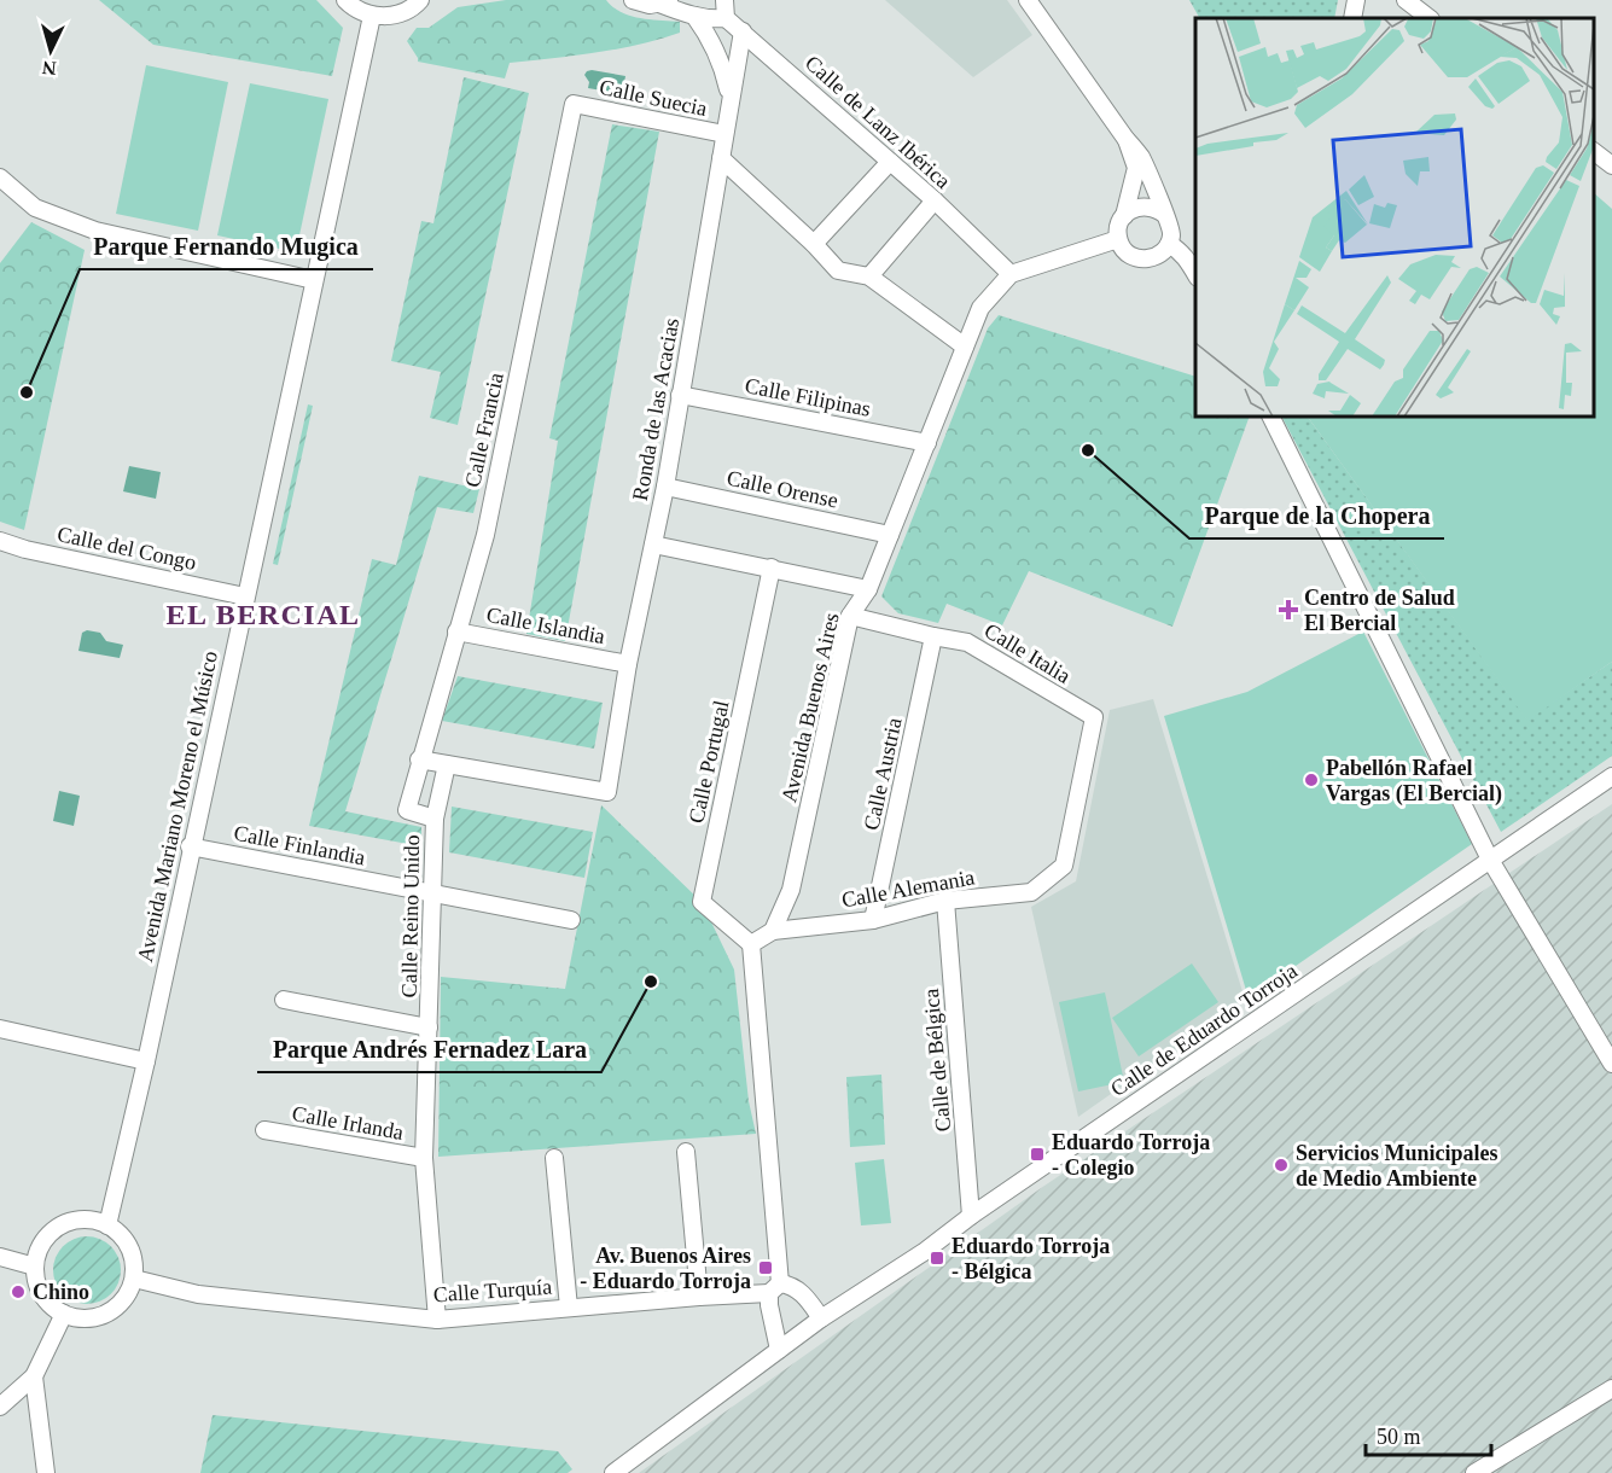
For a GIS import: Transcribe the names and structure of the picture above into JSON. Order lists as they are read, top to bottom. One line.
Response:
{"streets":{"street":["Calle Suecia","Calle de Lanz Ibérica","Calle Filipinas","Ronda de las Acacias","Calle Francia","Calle Orense","Calle del Congo","Calle Islandia","Calle Italia","Avenida Buenos Aires","Calle Portugal","Calle Austria","Avenida Mariano Moreno el Músico","Calle Finlandia","Calle Alemania","Calle Reino Unido","Calle de Eduardo Torroja","Calle de Bélgica","Calle Irlanda","Calle Turquía"]},"crossings":[["Calle Suecia","Ronda de las Acacias"],["Calle Suecia","Calle Francia"],["Calle de Lanz Ibérica","Ronda de las Acacias"],["Calle de Lanz Ibérica","Avenida Buenos Aires"],["Calle Filipinas","Ronda de las Acacias"],["Calle Filipinas","Avenida Buenos Aires"],["Ronda de las Acacias","Calle Orense"],["Ronda de las Acacias","Calle Islandia"],["Ronda de las Acacias","Calle Reino Unido"],["Calle Francia","Calle Islandia"],["Calle Francia","Calle Reino Unido"],["Calle Orense","Avenida Buenos Aires"],["Calle del Congo","Avenida Mariano Moreno el Músico"],["Calle Italia","Avenida Buenos Aires"],["Calle Italia","Calle Austria"],["Calle Italia","Calle Alemania"],["Avenida Buenos Aires","Calle Alemania"],["Calle Austria","Calle Alemania"],["Avenida Mariano Moreno el Músico","Calle Finlandia"],["Avenida Mariano Moreno el Músico","Calle Turquía"],["Calle Finlandia","Calle Reino Unido"],["Calle Alemania","Calle de Bélgica"],["Calle Reino Unido","Calle Irlanda"],["Calle Reino Unido","Calle Turquía"],["Calle de Eduardo Torroja","Calle de Bélgica"]],"districts":["EL BERCIAL"],"places":{"other":["Parque Fernando Mugica","Parque de la Chopera","Pabellón Rafael Vargas (El Bercial)","Parque Andrés Fernadez Lara","Servicios Municipales de Medio Ambiente","Chino"],"health":["Centro de Salud El Bercial"],"transit":["Eduardo Torroja - Colegio","Eduardo Torroja - Bélgica","Av. Buenos Aires - Eduardo Torroja"]},"scale_bar":"50 m","north":"bottom"}
